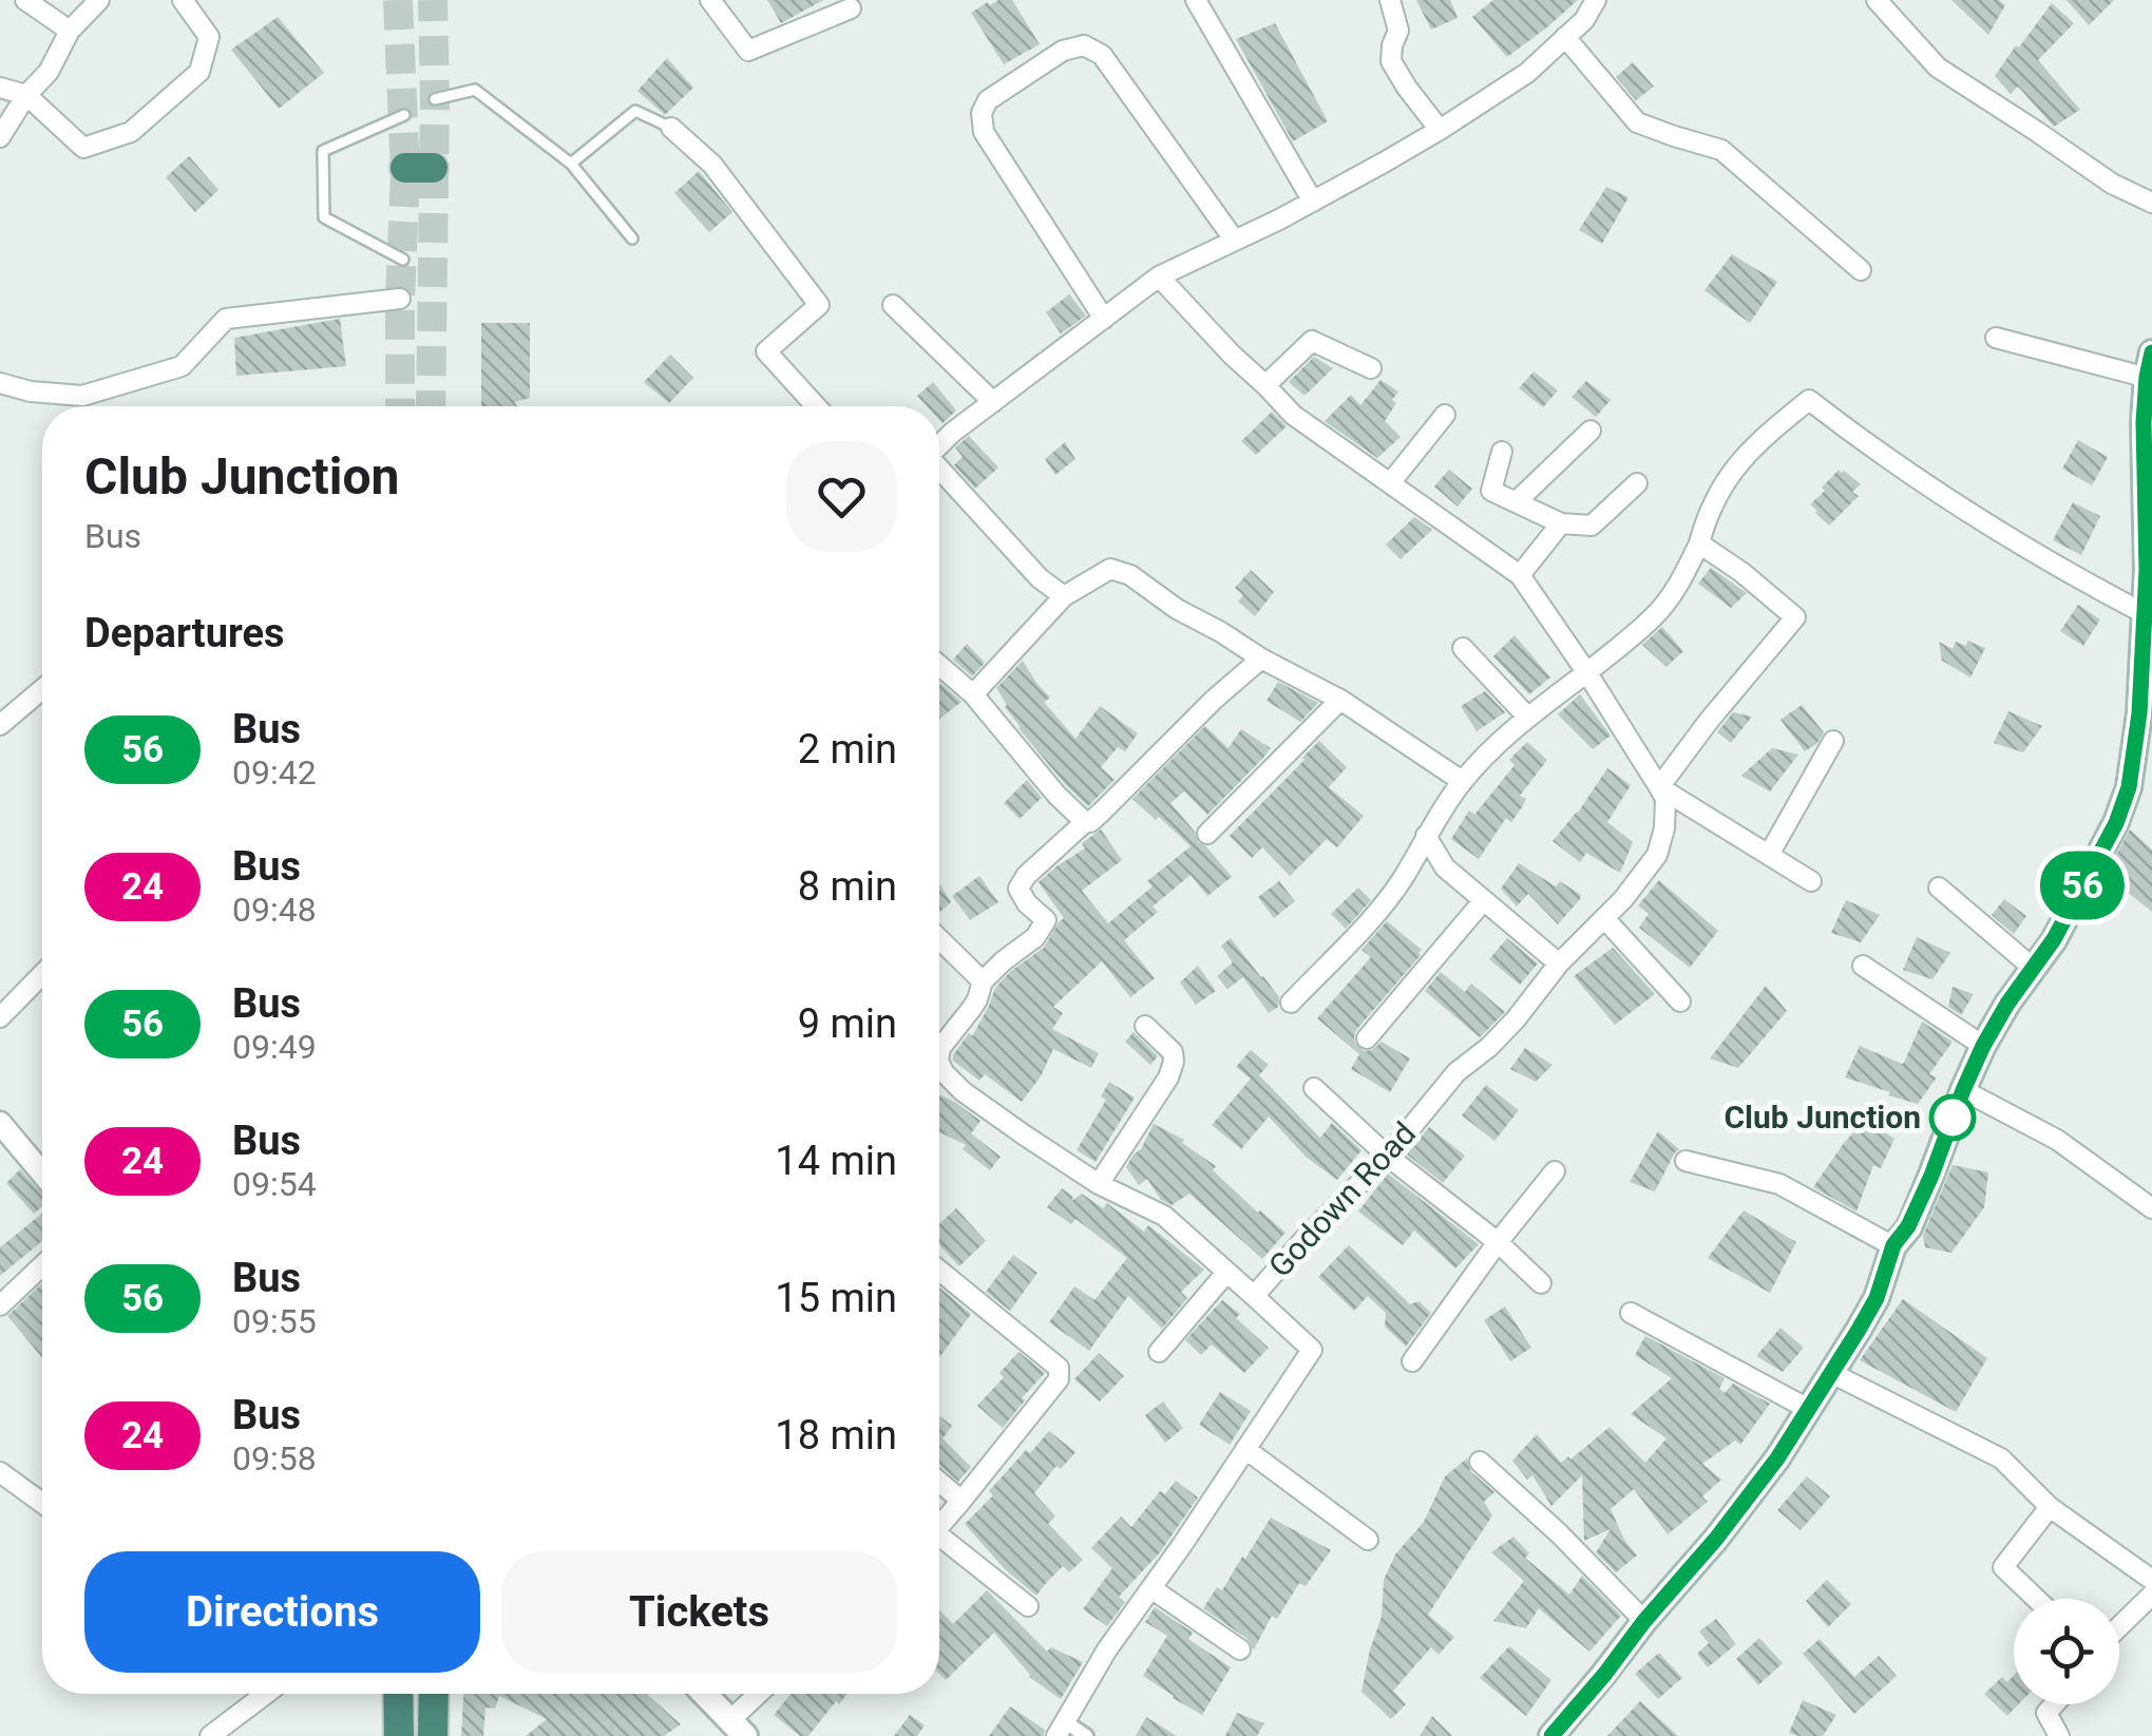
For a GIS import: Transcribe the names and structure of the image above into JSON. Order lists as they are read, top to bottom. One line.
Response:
{"streets":{"street":["Godown Road"]},"places":["Club Junction"],"lines":["bus line 56"],"page":{"on_map":"56","heading":[["Club Junction","Bus"],"Departures"],"list":[{"mark":"56","name":"Bus","note":"09:42","value":"2 min"},{"mark":"24","name":"Bus","note":"09:48","value":"8 min"},{"mark":"56","name":"Bus","note":"09:49","value":"9 min"},{"mark":"24","name":"Bus","note":"09:54","value":"14 min"},{"mark":"56","name":"Bus","note":"09:55","value":"15 min"},{"mark":"24","name":"Bus","note":"09:58","value":"18 min"}],"buttons":["Directions","Tickets"]}}
